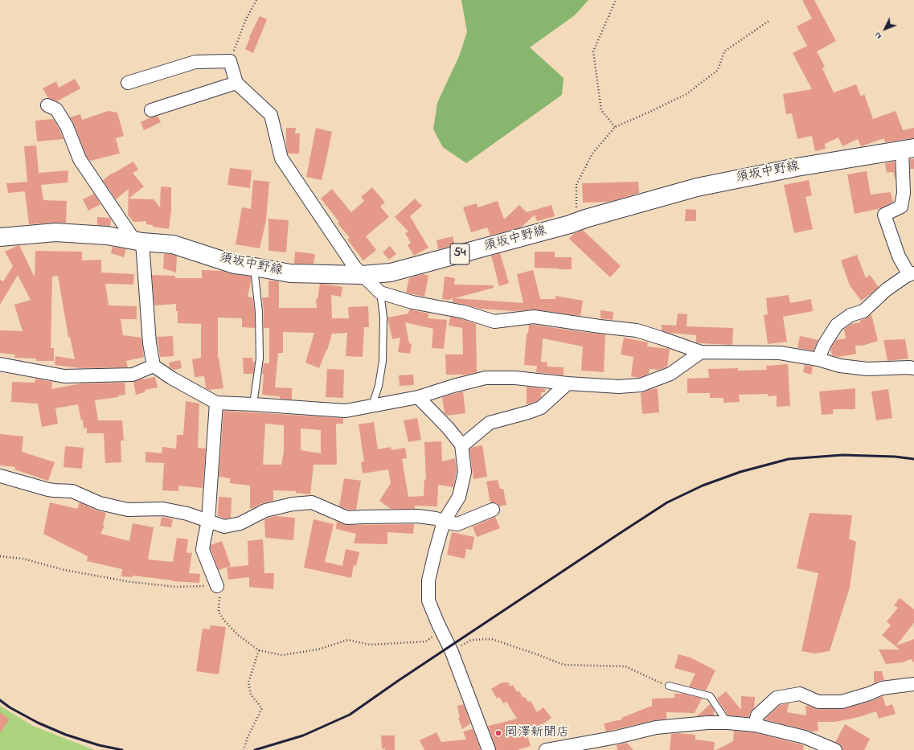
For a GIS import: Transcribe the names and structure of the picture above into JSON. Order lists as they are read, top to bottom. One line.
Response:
{"streets":{"main road":["須坂中野線","54"]},"places":["岡澤新聞店"],"north":"bottom left"}
